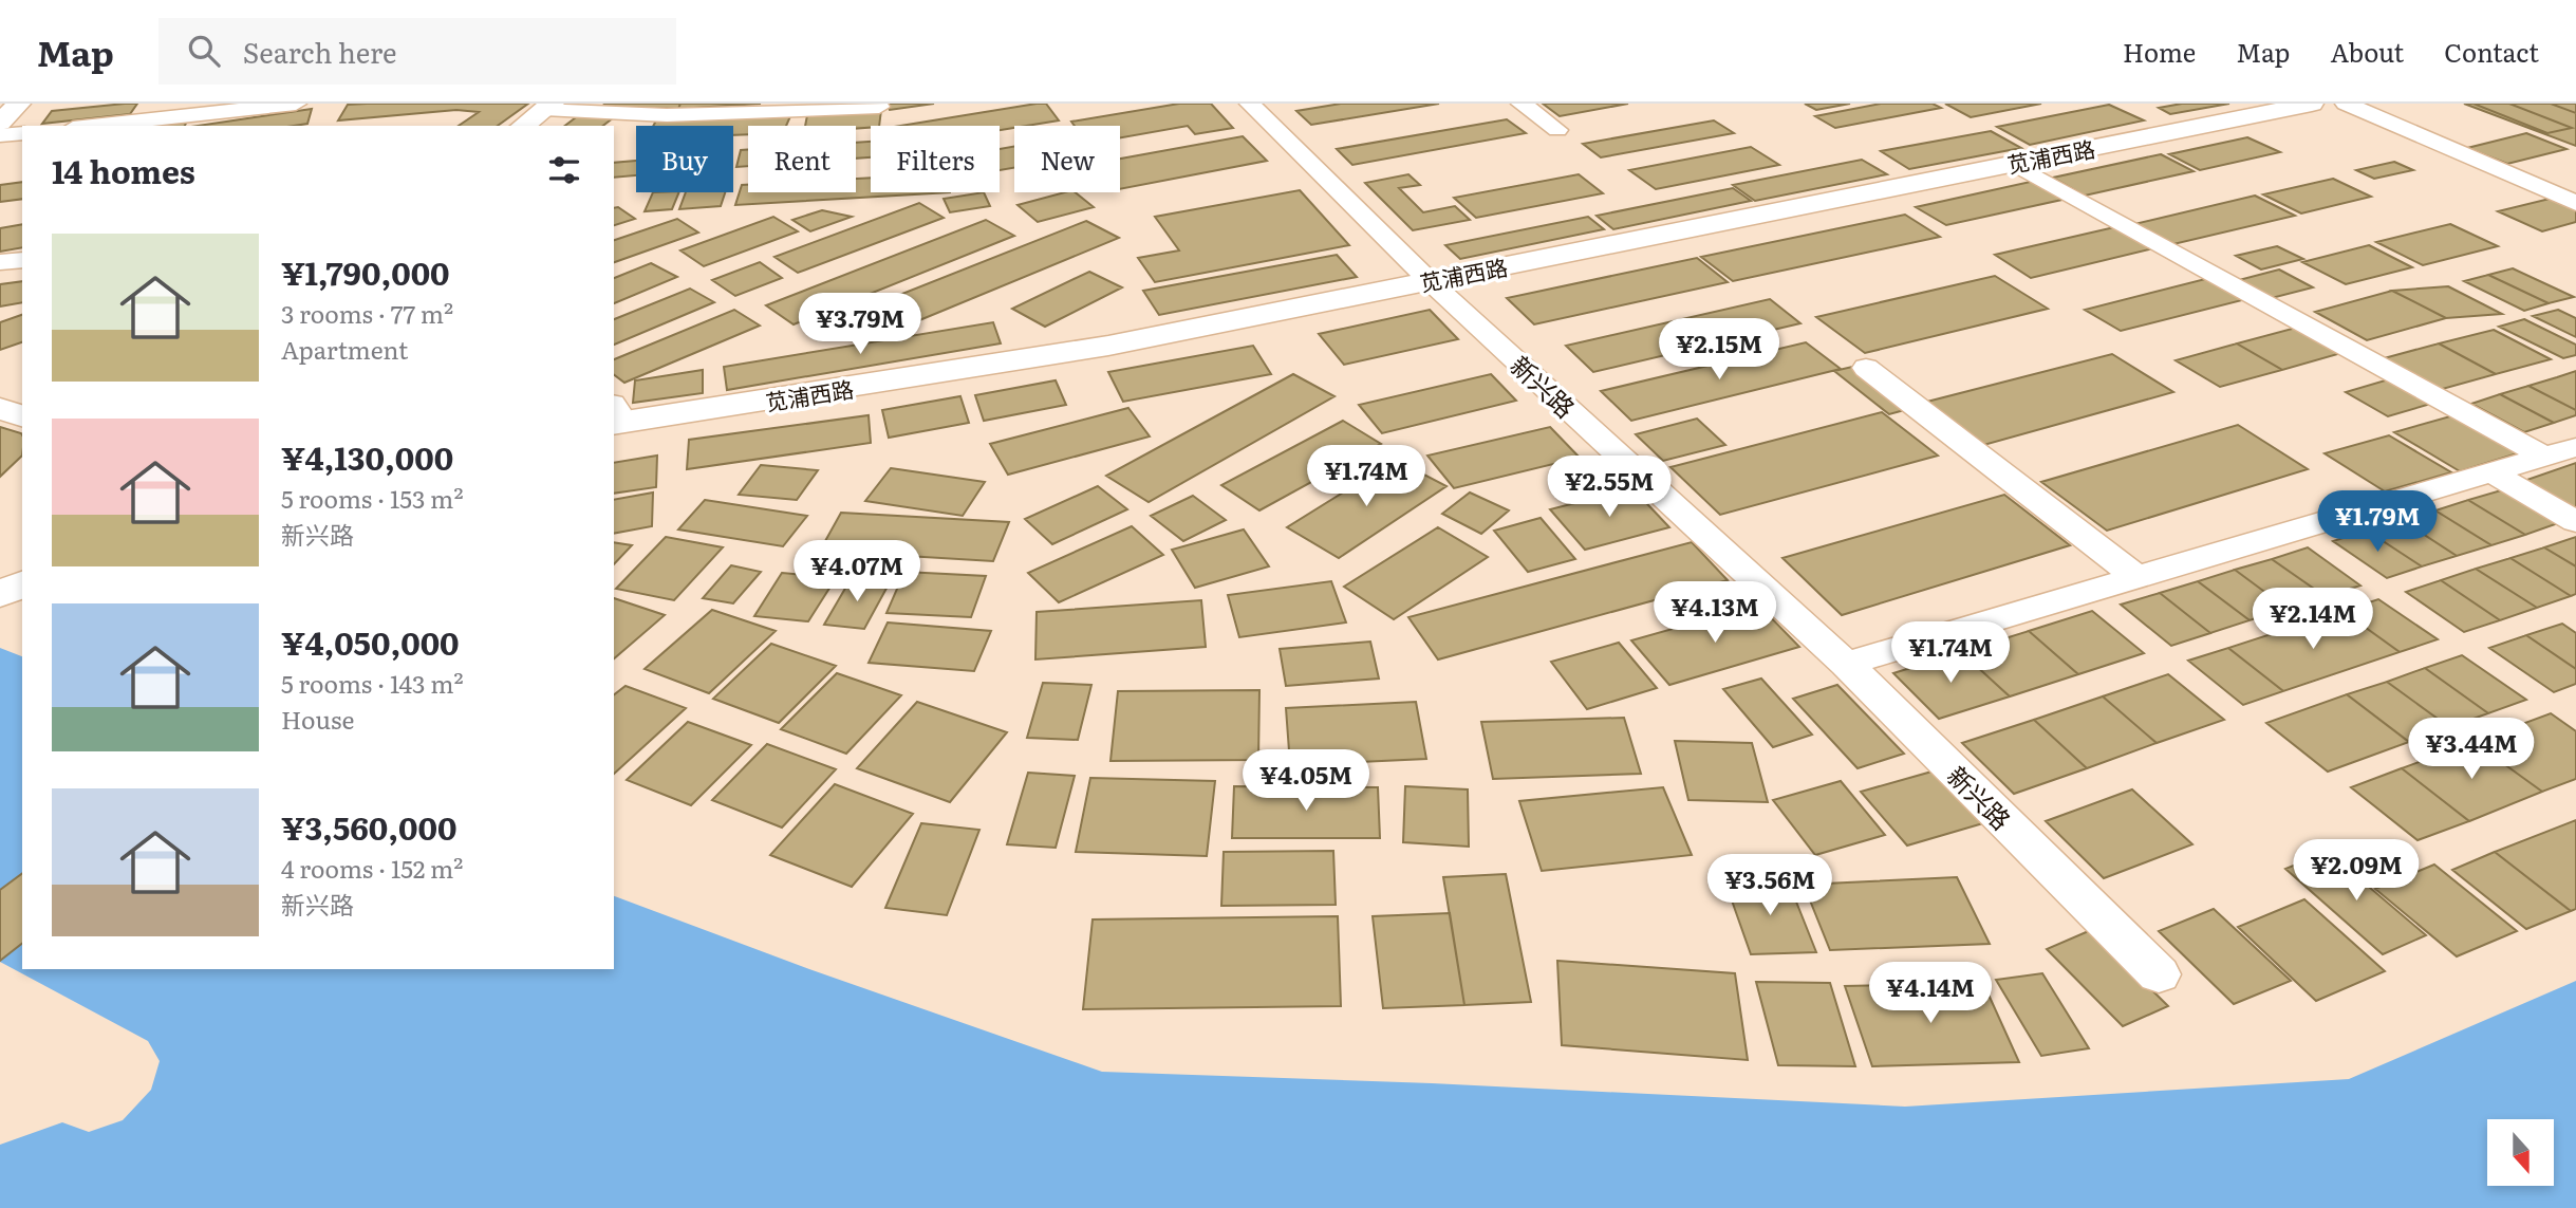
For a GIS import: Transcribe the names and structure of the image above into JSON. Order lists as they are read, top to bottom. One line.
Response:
{"streets":{"street":["苋浦西路","新兴路"]},"crossings":[["苋浦西路","新兴路"]],"north":"bottom","page":{"header":"Map","search":"Search here","nav":["Home","Map","About","Contact"],"chip":["Buy","Rent","Filters","New"],"heading":"14 homes","list":[{"name":"¥1,790,000","note":"3 rooms · 77 m² · Apartment"},{"name":"¥4,130,000","note":"5 rooms · 153 m² · 新兴路"},{"name":"¥4,050,000","note":"5 rooms · 143 m² · House"},{"name":"¥3,560,000","note":"4 rooms · 152 m² · 新兴路"}],"price":["¥3.79M","¥2.15M","¥1.74M","¥2.55M","¥1.79M","¥4.07M","¥4.13M","¥2.14M","¥1.74M","¥3.44M","¥4.05M","¥2.09M","¥3.56M","¥4.14M"]}}
